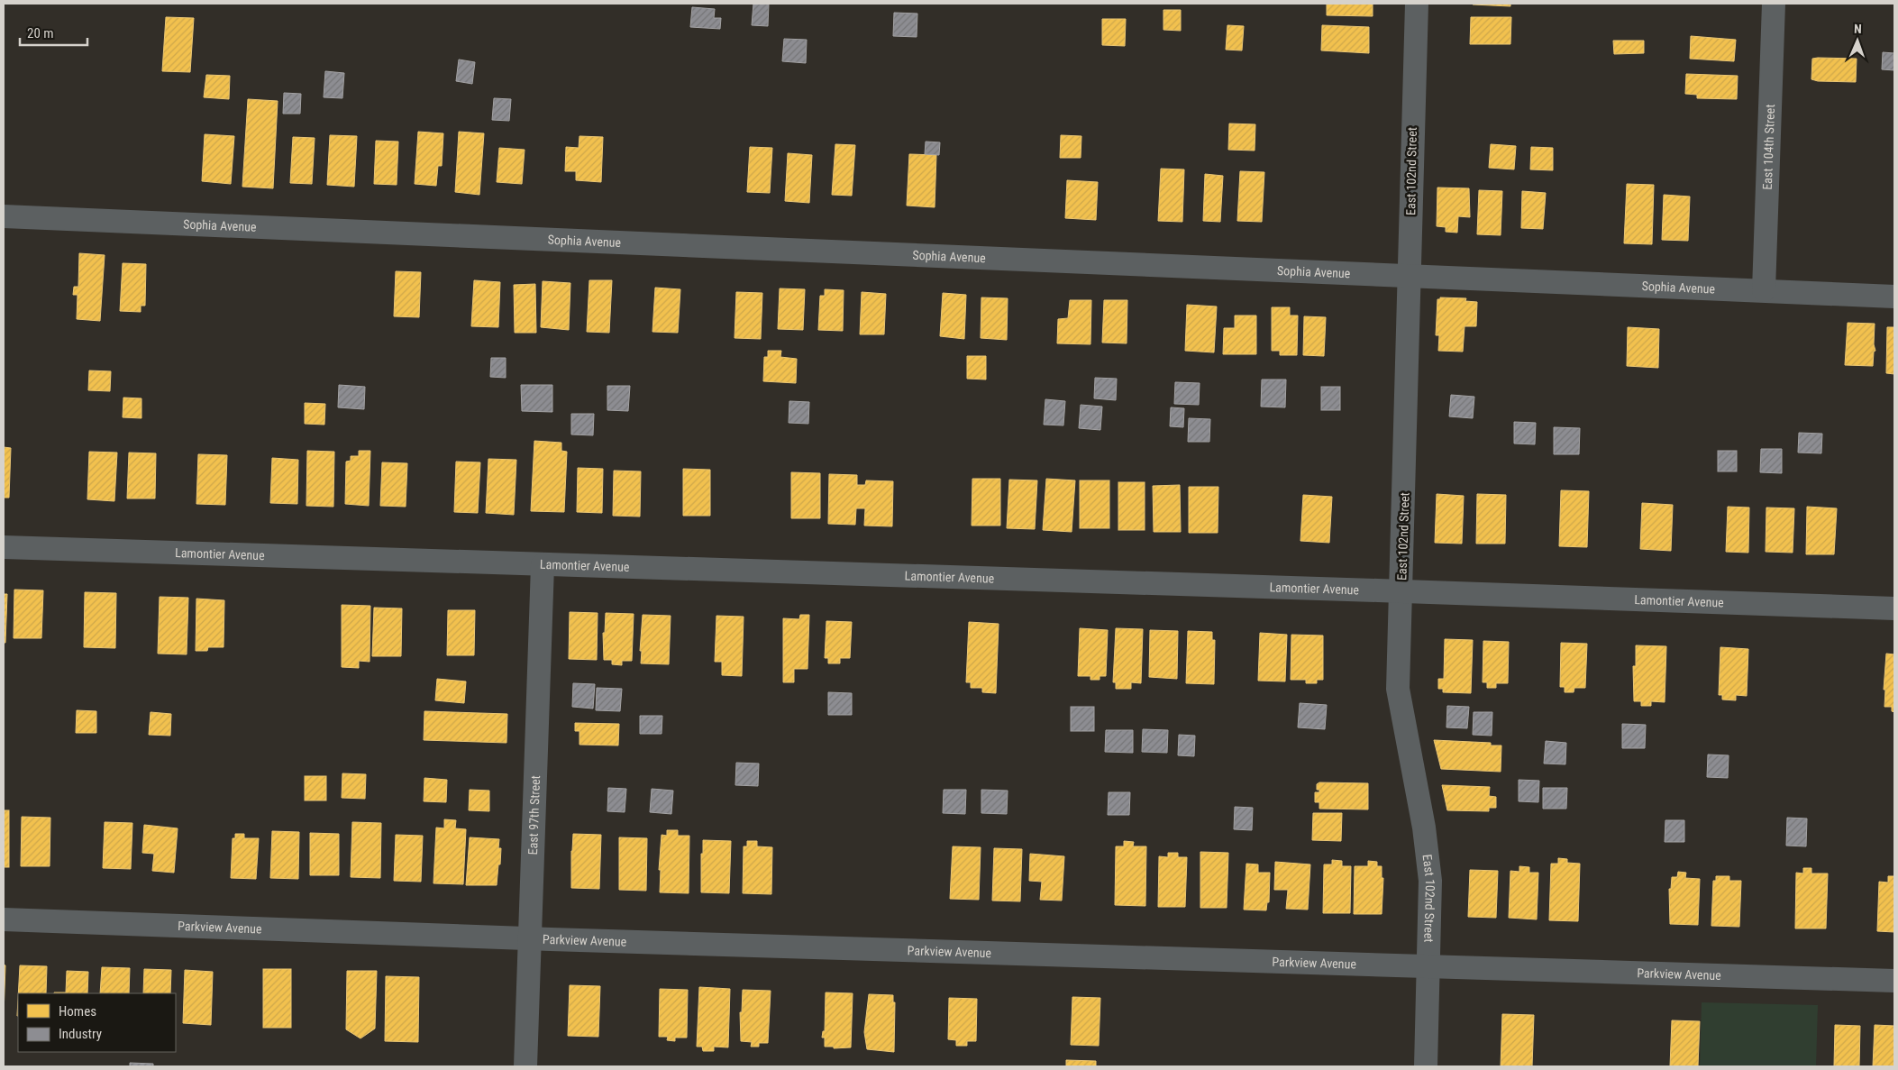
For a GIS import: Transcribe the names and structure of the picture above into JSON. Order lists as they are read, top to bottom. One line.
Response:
{"streets":{"street":["East 104th Street","East 102nd Street","Sophia Avenue","Lamontier Avenue","East 97th Street","Parkview Avenue"]},"crossings":[["East 104th Street","Sophia Avenue"],["East 102nd Street","Sophia Avenue"],["East 102nd Street","Lamontier Avenue"],["East 102nd Street","Parkview Avenue"],["Lamontier Avenue","East 97th Street"],["East 97th Street","Parkview Avenue"]],"legend":["Homes","Industry"],"scale_bar":"20 m","north":"top"}
